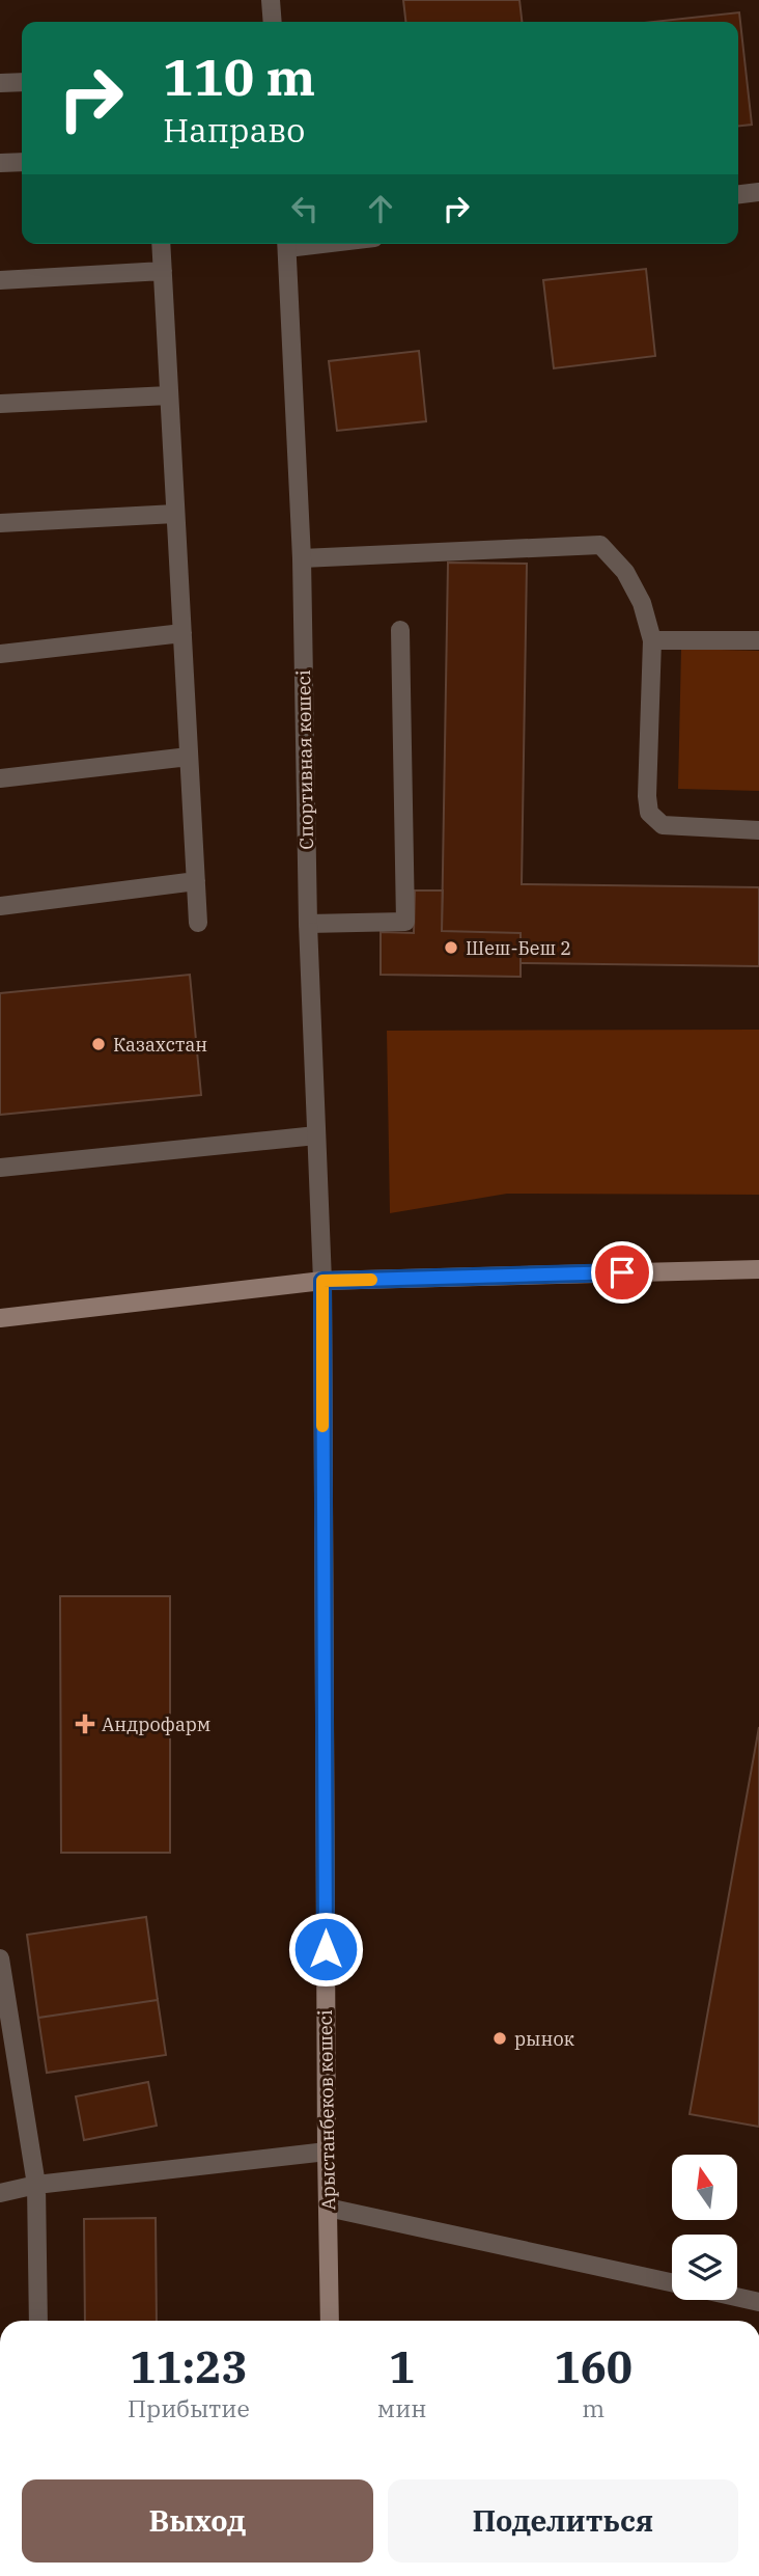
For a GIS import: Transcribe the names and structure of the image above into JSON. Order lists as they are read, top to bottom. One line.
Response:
{"streets":{"street":["Спортивная көшесі","Арыстанбеков көшесі"]},"crossings":[["Спортивная көшесі","Арыстанбеков көшесі"]],"places":{"other":["Шеш-Беш 2","Казахстан","рынок"],"health":["Андрофарм"]},"north":"top","page":{"turn":["110 m","Направо"],"eta":["11:23","Прибытие","1","мин","160","m"],"buttons":["Выход","Поделиться"]}}
